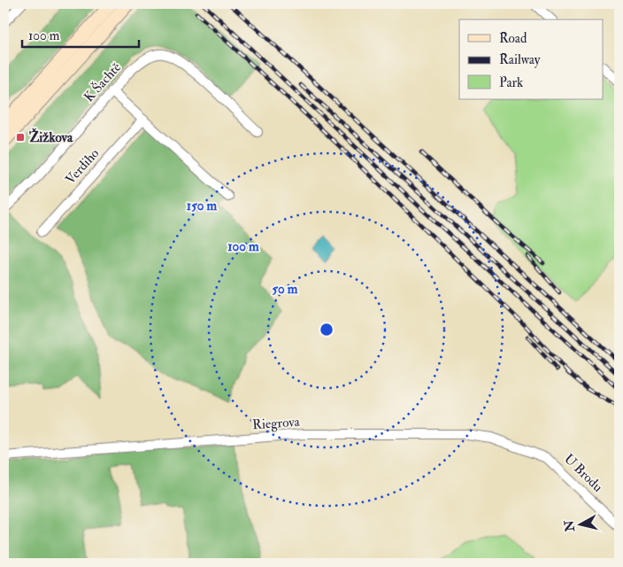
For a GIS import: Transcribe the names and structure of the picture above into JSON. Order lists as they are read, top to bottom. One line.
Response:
{"streets":{"street":["K Šachtě","Verdiho","Riegrova","U Brodu"]},"crossings":[["Riegrova","U Brodu"]],"places":{"transit":["Žižkova"]},"legend":["Road","Railway","Park"],"scale_bar":"100 m","north":"left","rings":["150 m","100 m","50 m"]}
